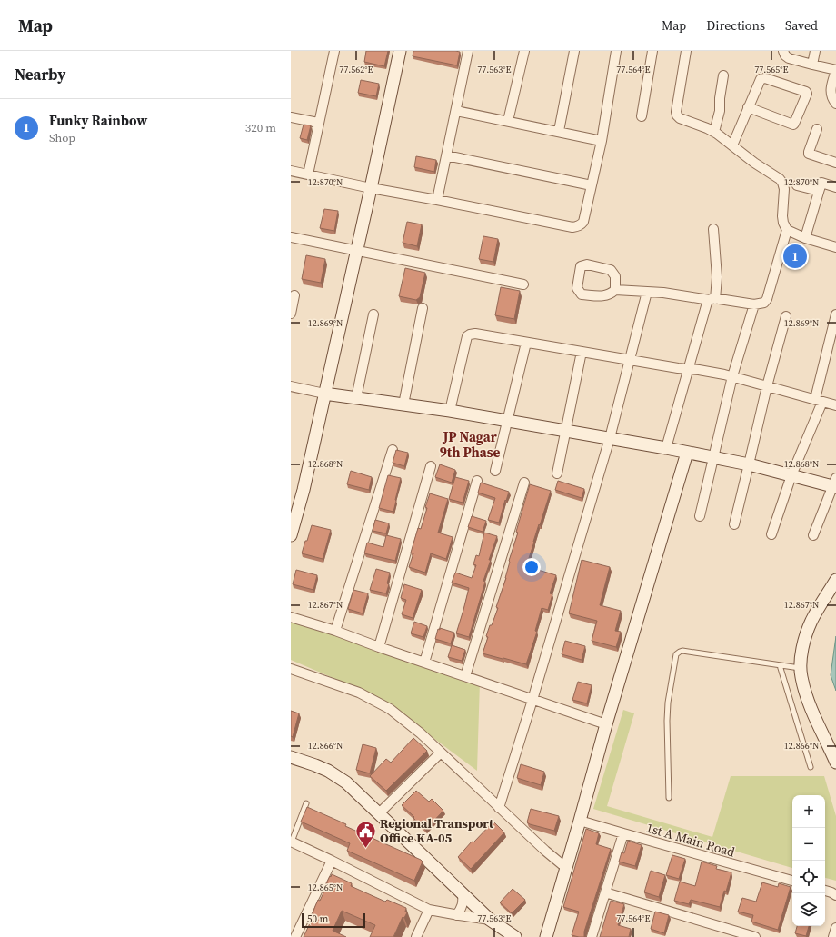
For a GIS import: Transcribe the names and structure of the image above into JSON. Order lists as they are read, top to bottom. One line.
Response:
{"streets":{"street":["1st A Main Road"]},"districts":["JP Nagar 9th Phase"],"places":{"public building":["Regional Transport Office KA-05"]},"scale_bar":"50 m","page":{"header":"Map","nav":["Map","Directions","Saved"],"heading":"Nearby","list":[{"mark":"1","name":"Funky Rainbow","note":"Shop","value":"320 m"}],"pins":"1","map_buttons":["+","−"],"scale":"50 m"},"coordinates":["77.562°E","77.563°E","77.564°E","77.565°E","12.870°N","12.869°N","12.868°N","12.867°N","12.866°N","12.865°N"]}
